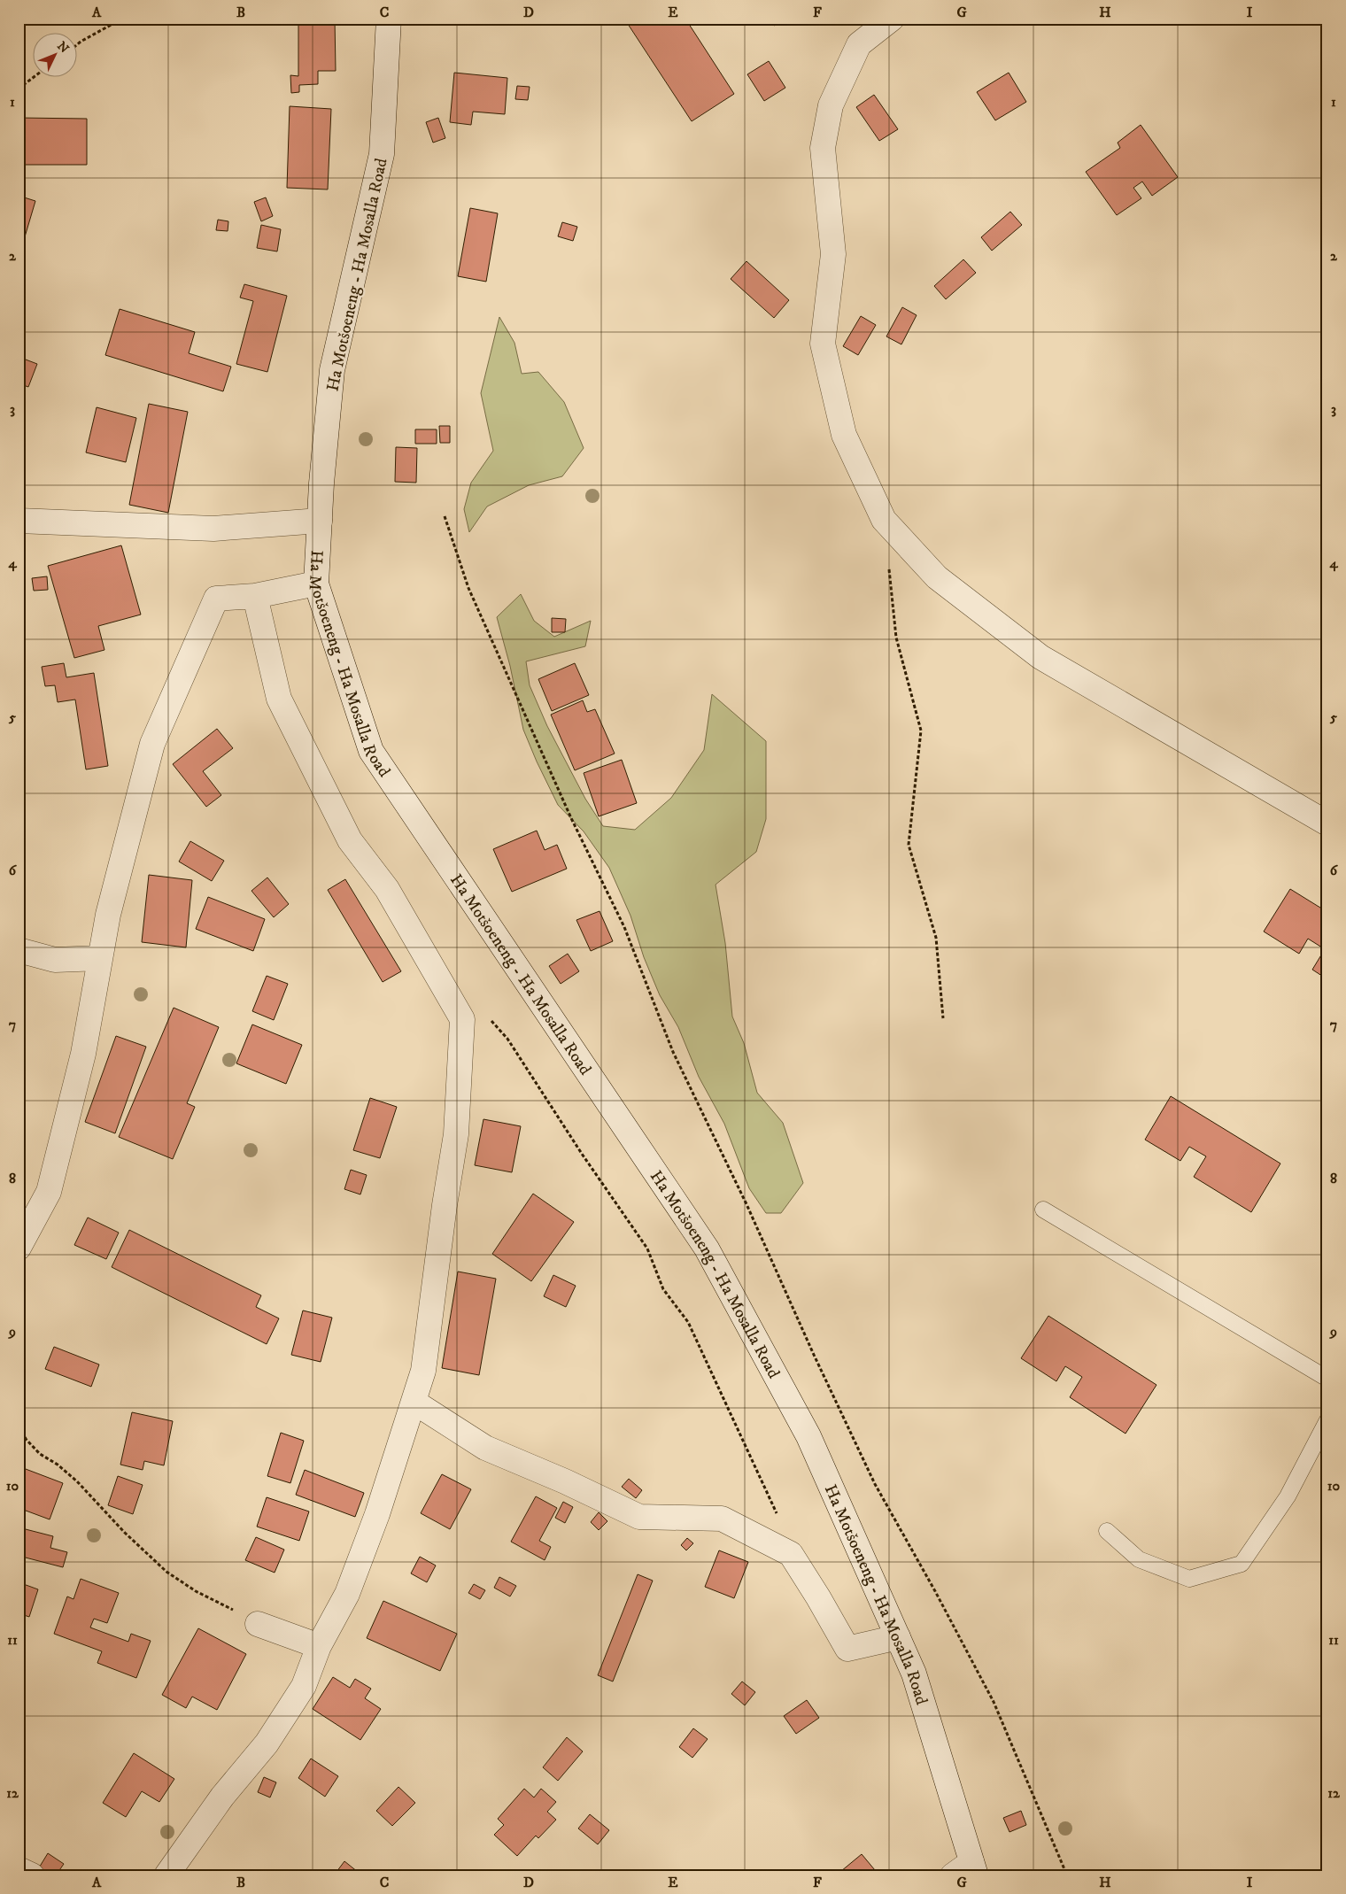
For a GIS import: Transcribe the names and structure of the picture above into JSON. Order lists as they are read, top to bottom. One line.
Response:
{"streets":{"street":["Ha Motšoeneng - Ha Mosalla Road"]},"north":"top right","grid":{"columns":["A","B","C","D","E","F","G","H","I"],"rows":["1","2","3","4","5","6","7","8","9","10","11","12"]}}
